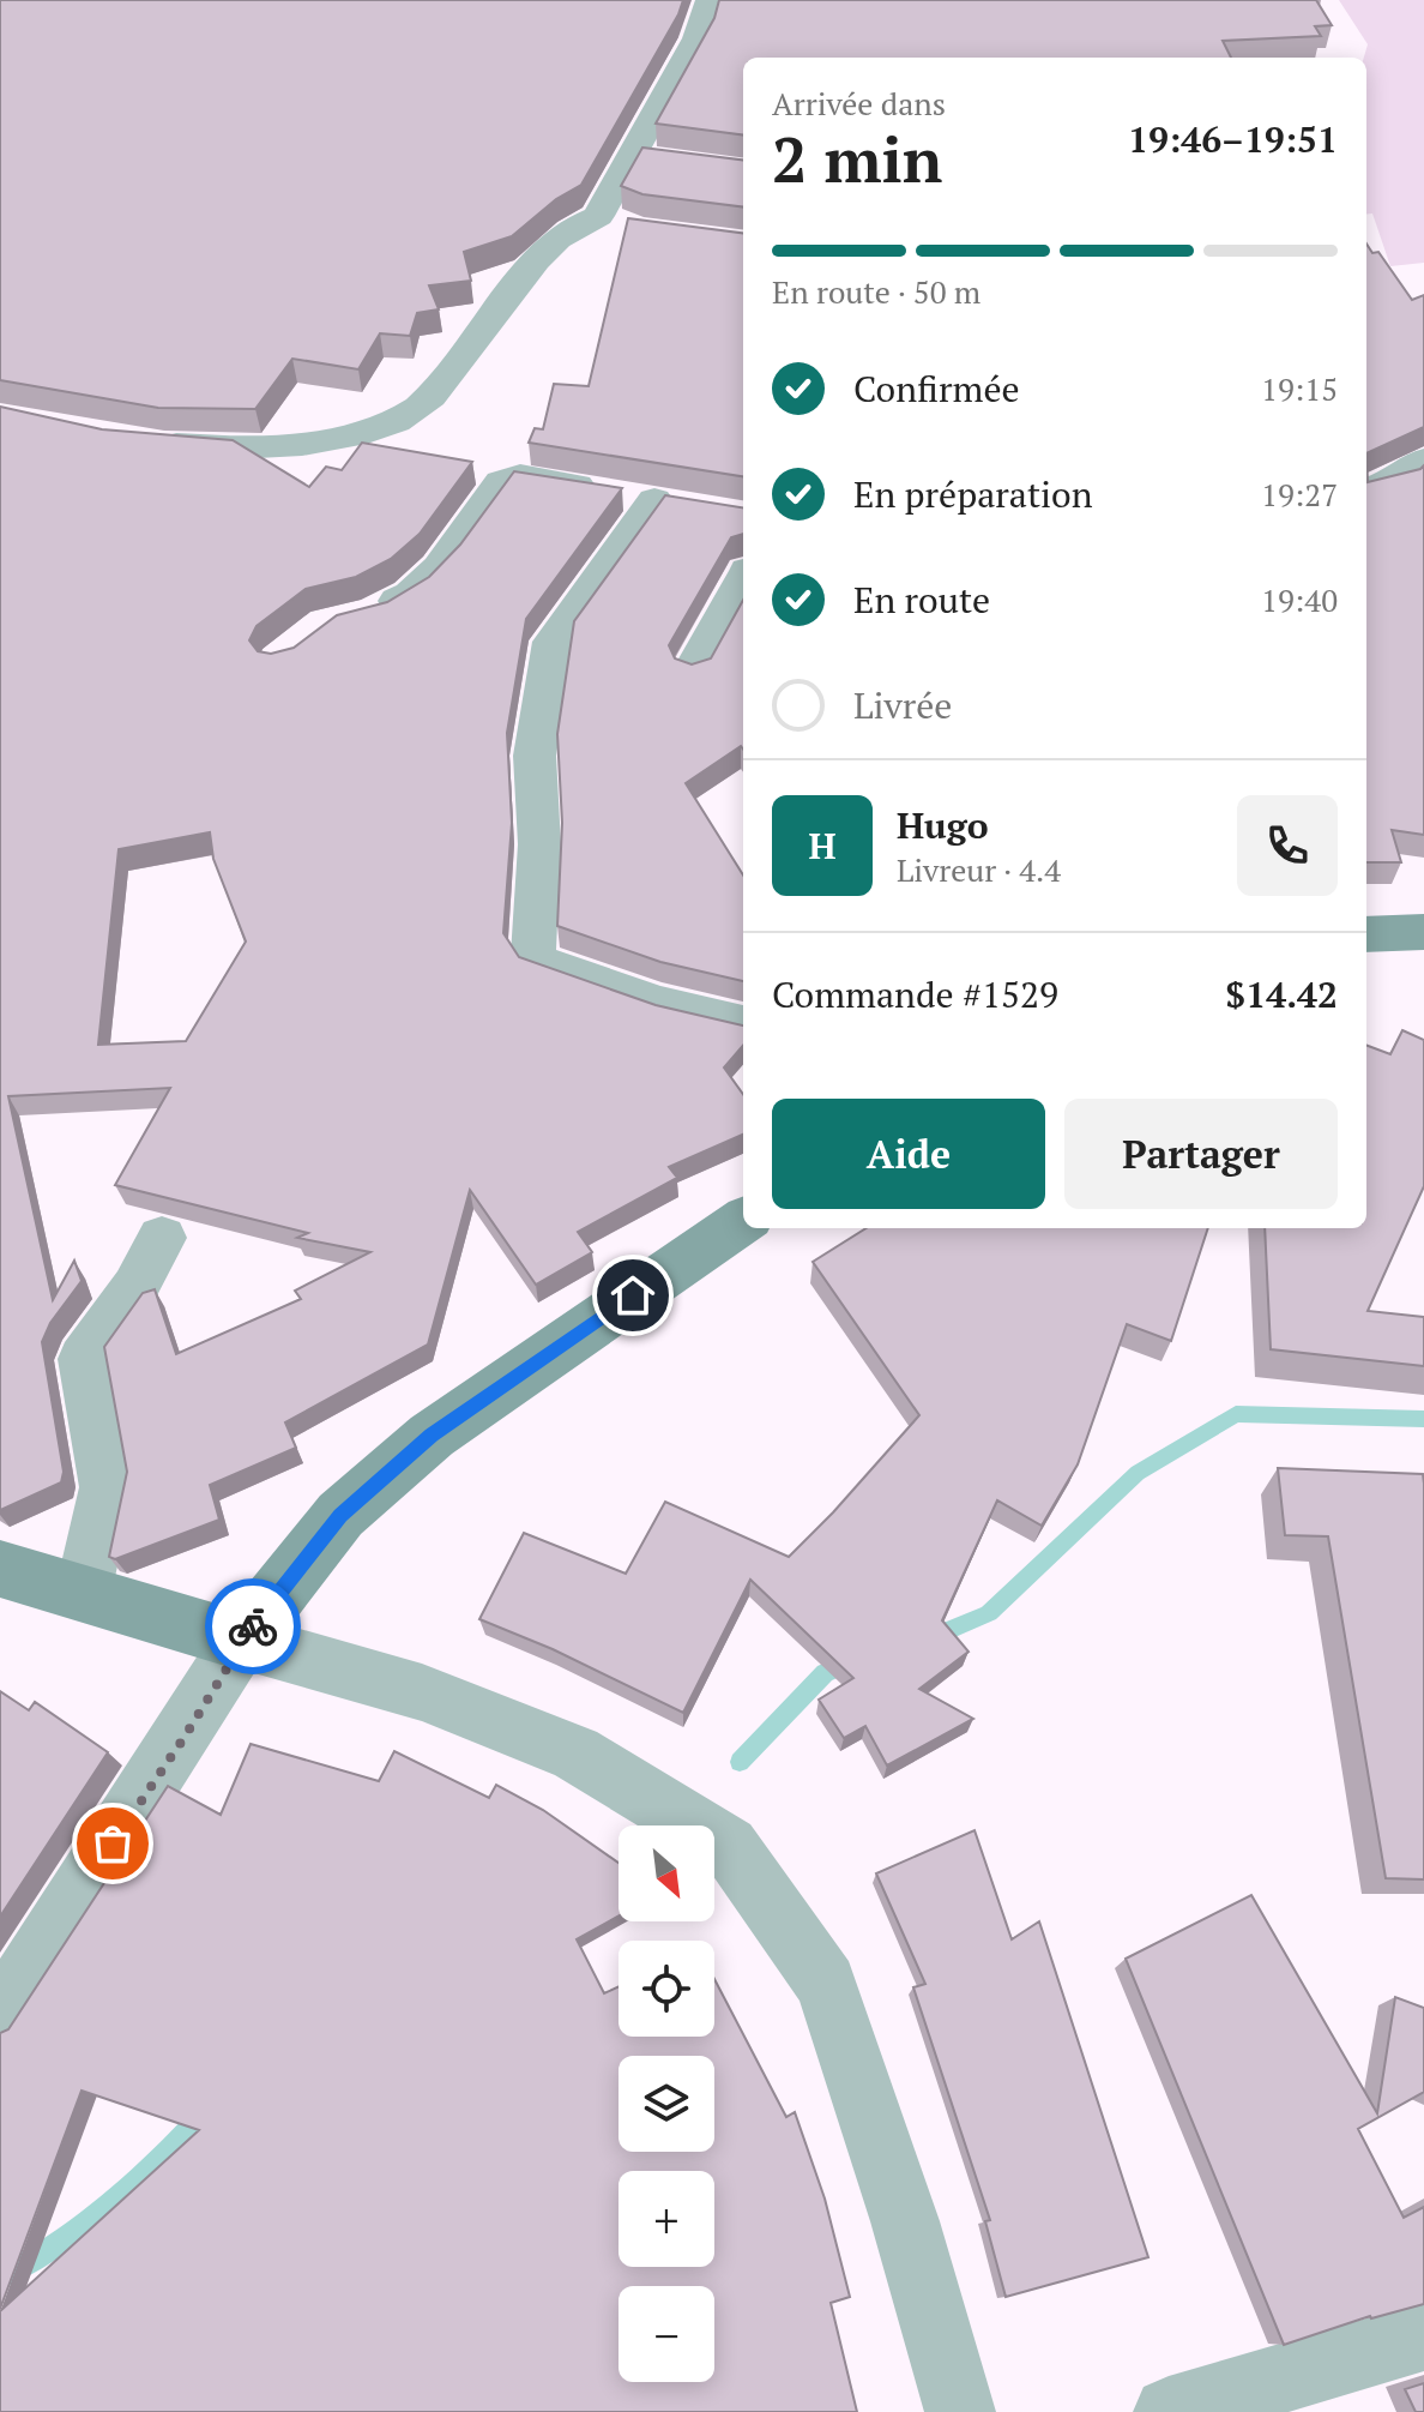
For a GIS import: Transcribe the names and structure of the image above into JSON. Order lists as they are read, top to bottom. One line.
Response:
{"north":"bottom right","page":{"heading":["2 min","Arrivée dans","19:46–19:51"],"panel":["Hugo","Livreur · 4.4","Commande #1529","$14.42"],"bar":"En route · 50 m","list":[["Confirmée","19:15"],["En préparation","19:27"],["En route","19:40"],"Livrée"],"round":"H","buttons":["Aide","Partager"],"map_buttons":["+","−"]}}
